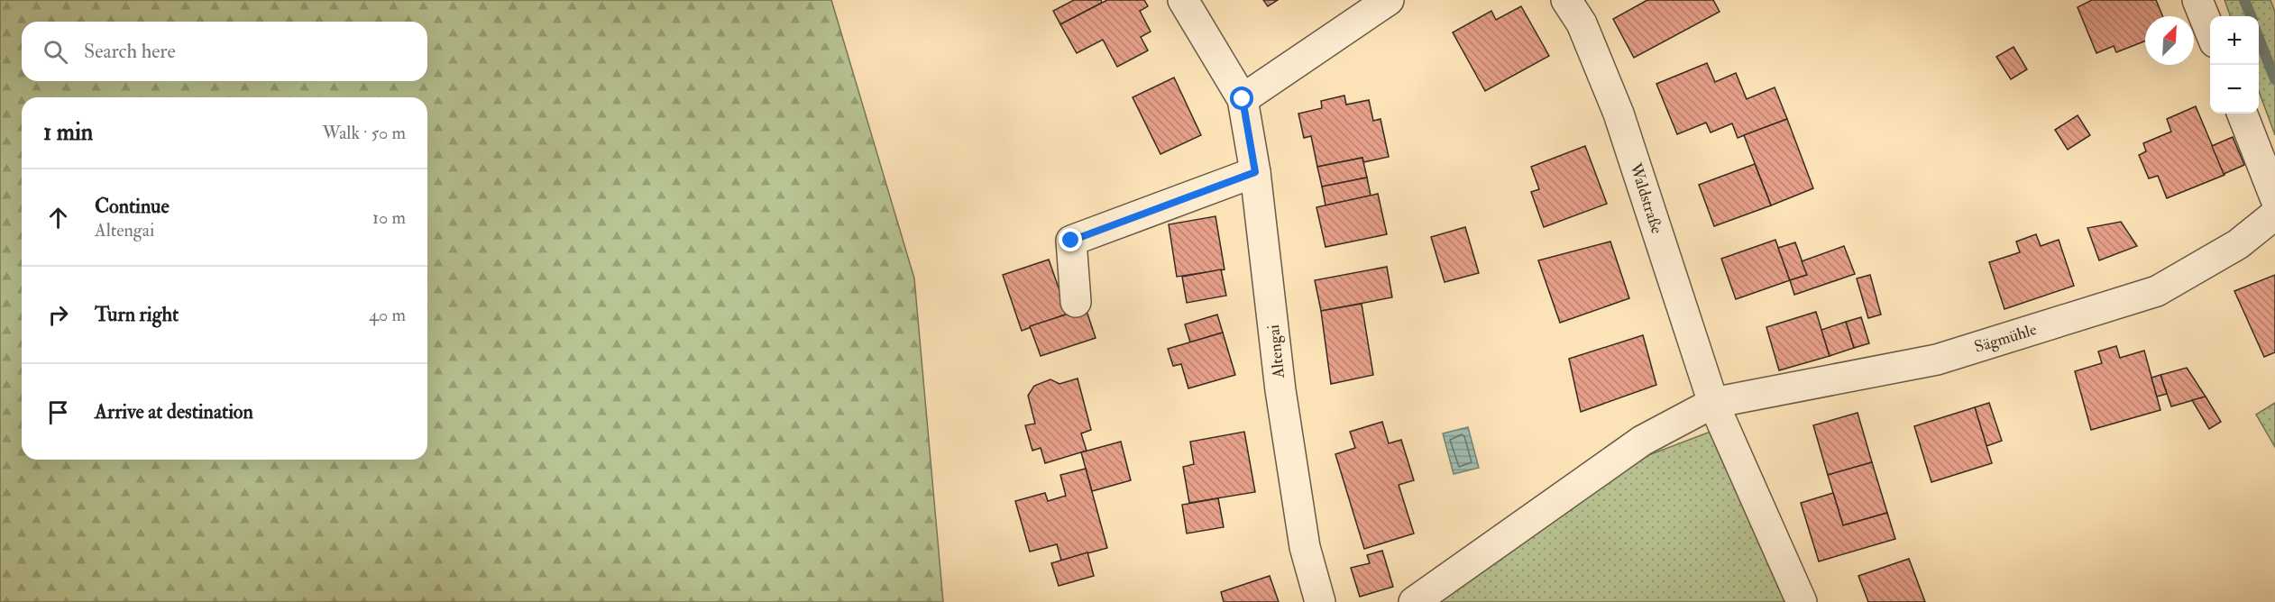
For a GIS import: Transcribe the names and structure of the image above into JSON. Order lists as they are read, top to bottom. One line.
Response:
{"streets":{"street":["Waldstraße","Sägmühle","Altengai"]},"crossings":[["Waldstraße","Sägmühle"]],"north":"top right","page":{"map_buttons":["+","−"],"search":"Search here","heading":["1 min","Walk · 50 m"],"list":[["Continue","Altengai","10 m"],["Turn right","40 m"],"Arrive at destination"]}}
